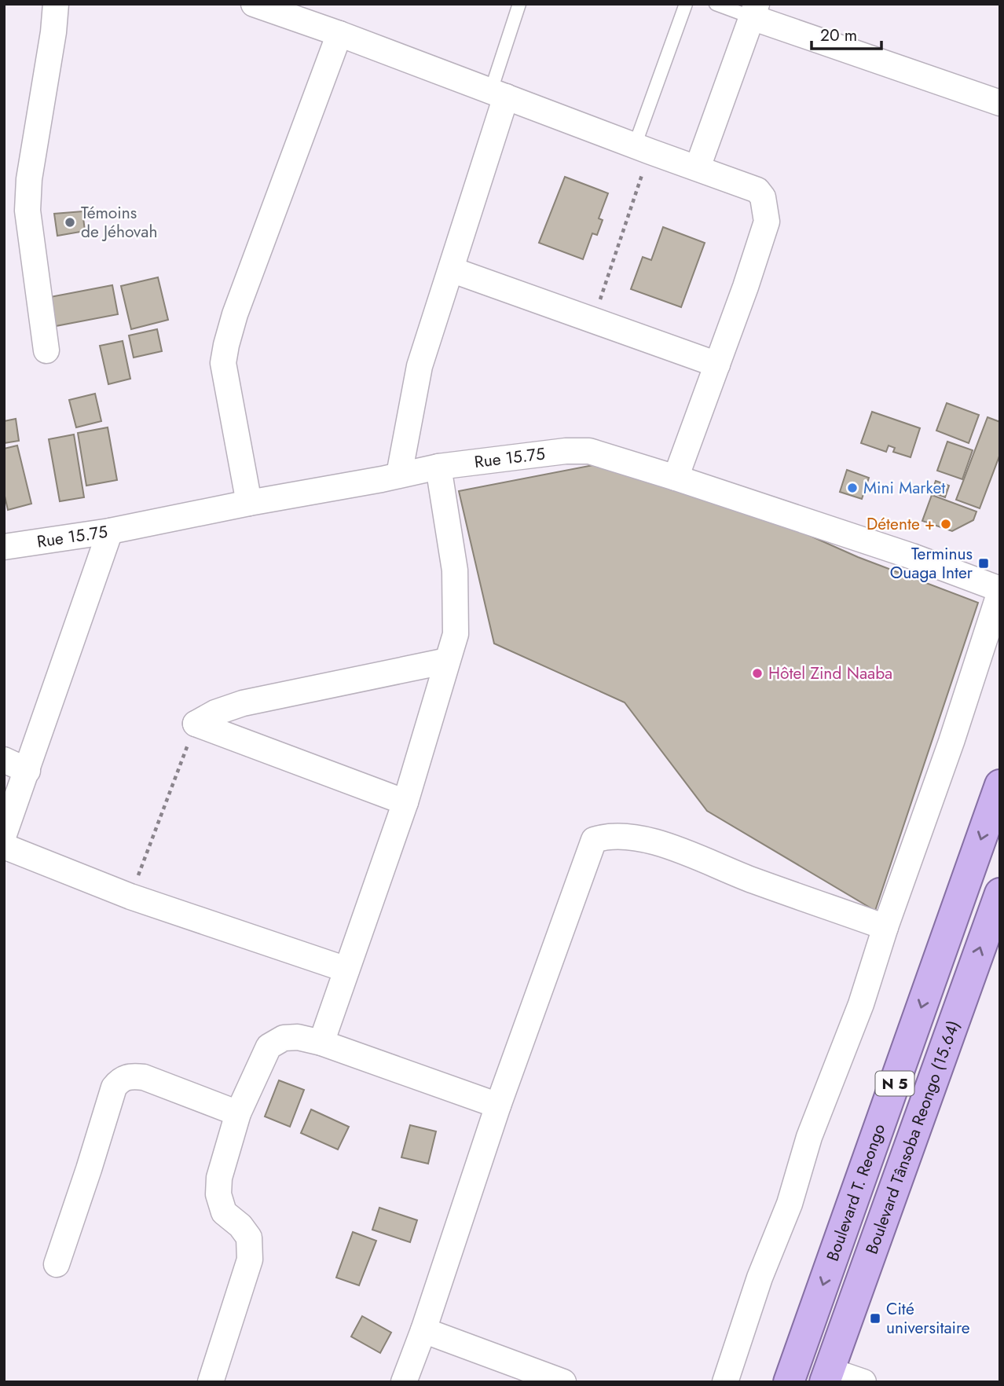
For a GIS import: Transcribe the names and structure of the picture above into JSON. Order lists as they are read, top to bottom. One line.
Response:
{"streets":{"highway":["N 5","Boulevard Tânsoba Reongo (15.64)","Boulevard T. Reongo"],"street":["Rue 15.75"]},"one_way":["Boulevard Tânsoba Reongo (15.64)","Boulevard T. Reongo"],"places":{"other":["Témoins de Jéhovah","Mini Market","Détente +","Hôtel Zind Naaba"],"transit":["Terminus Ouaga Inter","Cité universitaire"]},"scale_bar":"20 m"}
